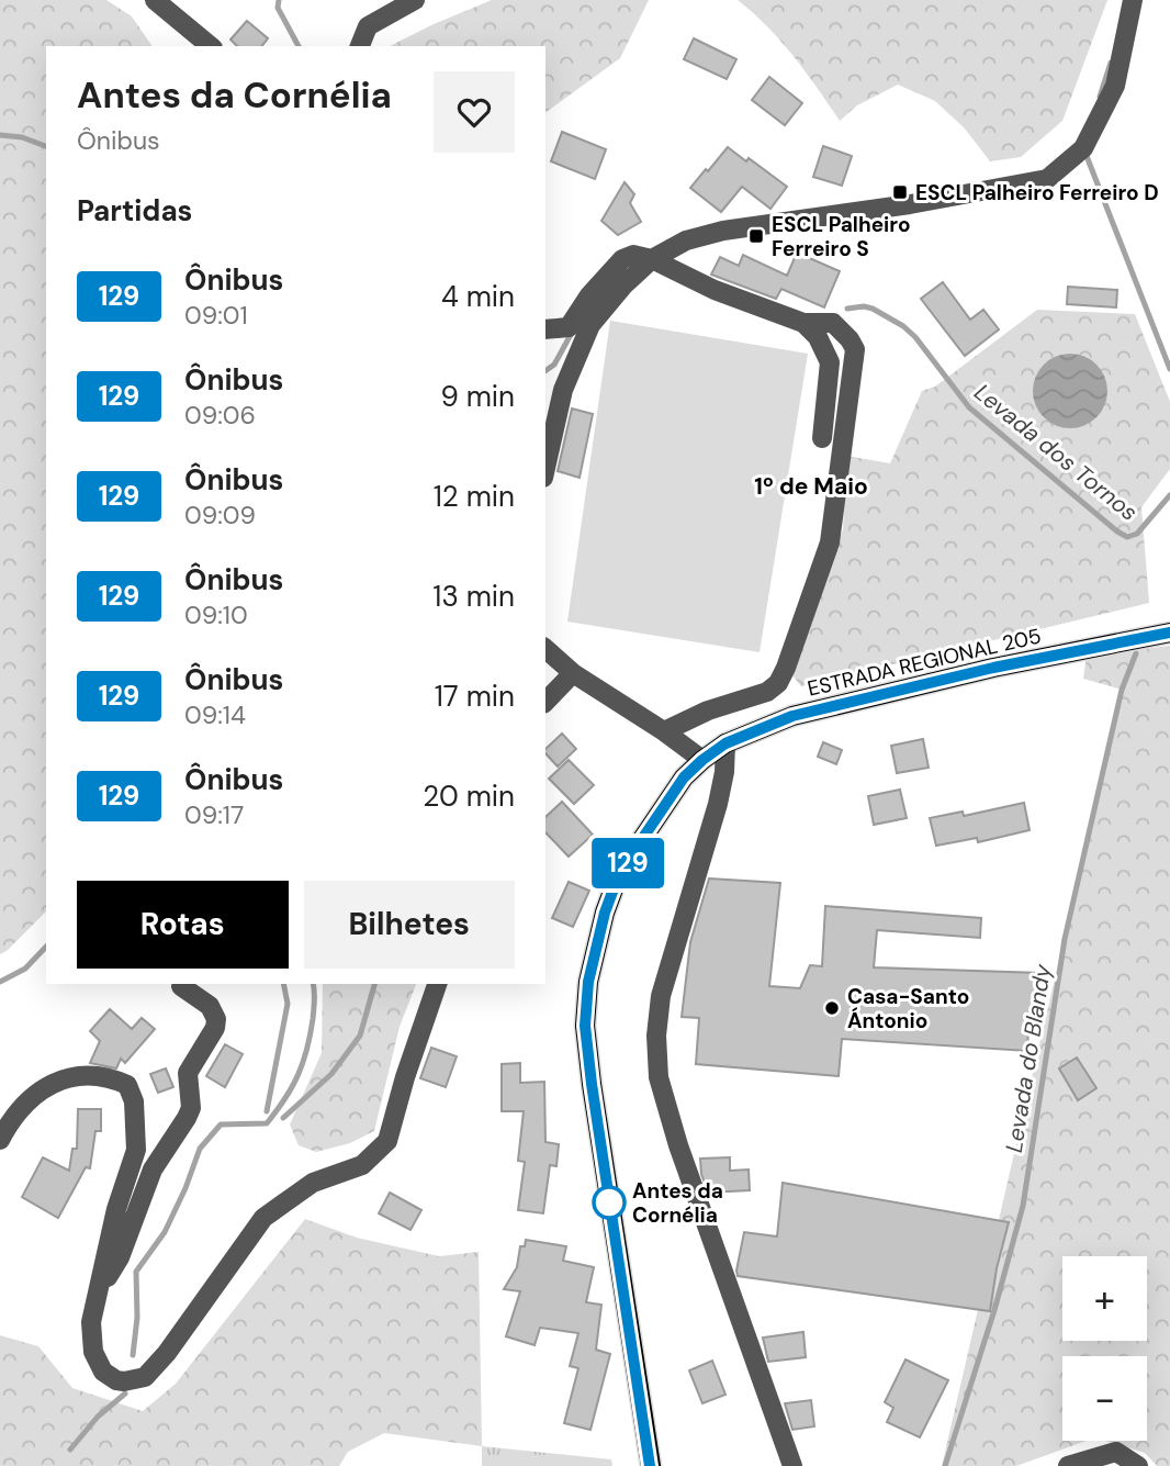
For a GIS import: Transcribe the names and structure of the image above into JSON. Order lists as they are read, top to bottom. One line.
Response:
{"streets":{"main road":["ESTRADA REGIONAL 205"]},"districts":["1º de Maio"],"water":["Levada dos Tornos","Levada do Blandy"],"places":{"transit":["ESCL Palheiro Ferreiro D","ESCL Palheiro Ferreiro S"],"other":["Casa-Santo Ántonio","Antes da Cornélia"]},"lines":["bus line 129"],"page":{"on_map":"129","heading":[["Antes da Cornélia","Ônibus"],"Partidas"],"list":[{"mark":"129","name":"Ônibus","note":"09:01","value":"4 min"},{"mark":"129","name":"Ônibus","note":"09:06","value":"9 min"},{"mark":"129","name":"Ônibus","note":"09:09","value":"12 min"},{"mark":"129","name":"Ônibus","note":"09:10","value":"13 min"},{"mark":"129","name":"Ônibus","note":"09:14","value":"17 min"},{"mark":"129","name":"Ônibus","note":"09:17","value":"20 min"}],"buttons":["Rotas","Bilhetes"],"map_buttons":["+","−"]}}
